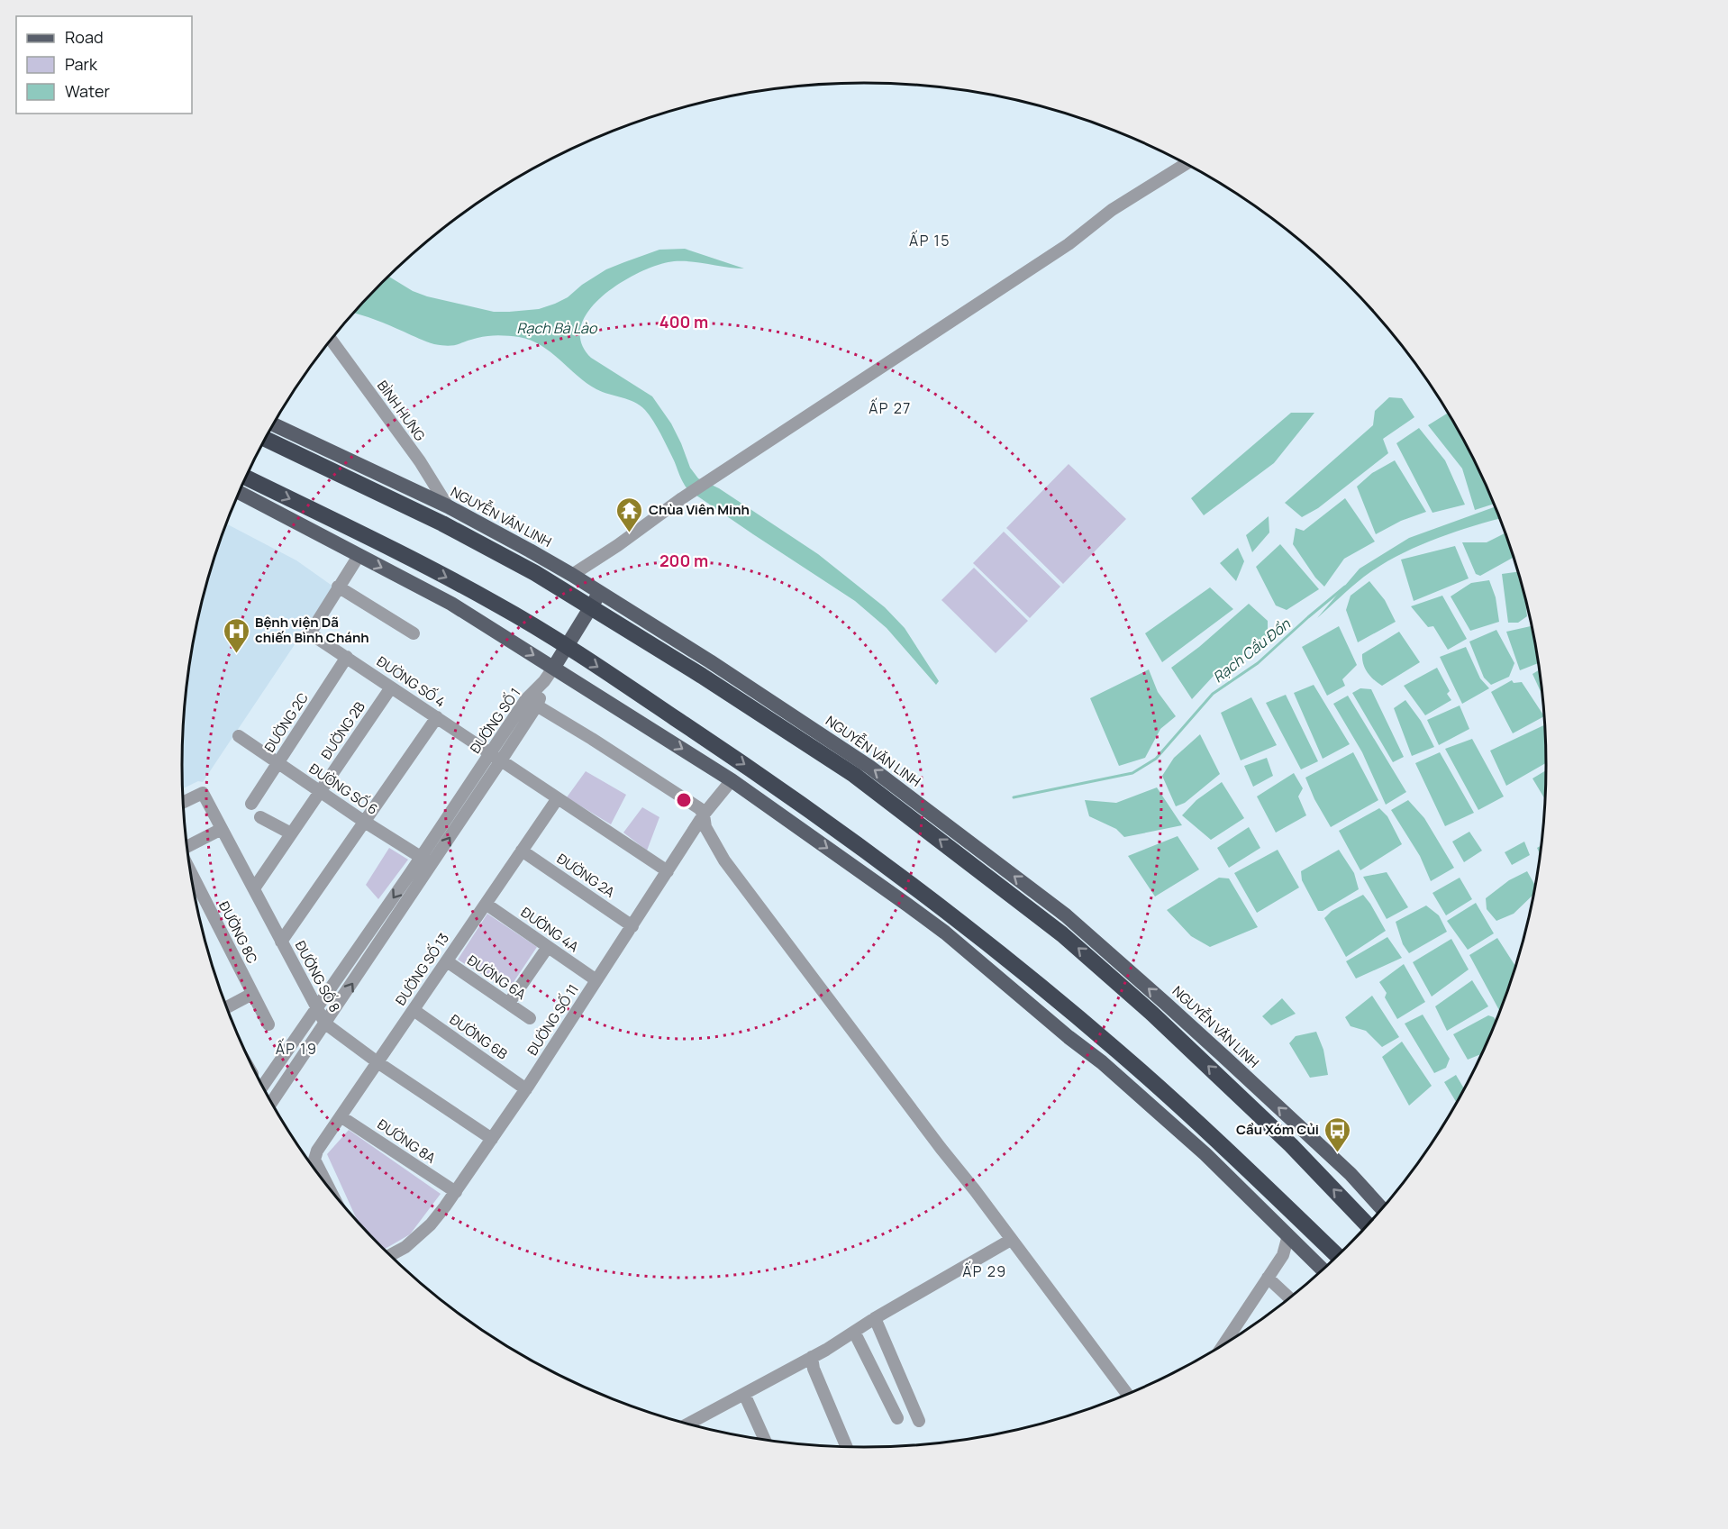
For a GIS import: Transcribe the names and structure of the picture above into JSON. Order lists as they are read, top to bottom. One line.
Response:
{"streets":{"main road":["NGUYỄN VĂN LINH"],"street":["BÌNH HƯNG","ĐƯỜNG SỐ 4","ĐƯỜNG SỐ 1","ĐƯỜNG 2C","ĐƯỜNG 2B","ĐƯỜNG SỐ 6","ĐƯỜNG 2A","ĐƯỜNG 4A","ĐƯỜNG 8C","ĐƯỜNG SỐ 13","ĐƯỜNG SỐ 8","ĐƯỜNG 6A","ĐƯỜNG SỐ 11","ĐƯỜNG 6B","ĐƯỜNG 8A"]},"crossings":[["BÌNH HƯNG","NGUYỄN VĂN LINH"],["ĐƯỜNG SỐ 4","ĐƯỜNG SỐ 1"],["ĐƯỜNG SỐ 4","ĐƯỜNG 2C"],["ĐƯỜNG SỐ 4","ĐƯỜNG 2B"],["ĐƯỜNG SỐ 4","ĐƯỜNG SỐ 13"],["ĐƯỜNG SỐ 4","ĐƯỜNG SỐ 11"],["ĐƯỜNG SỐ 1","ĐƯỜNG SỐ 6"],["ĐƯỜNG SỐ 1","ĐƯỜNG SỐ 8"],["ĐƯỜNG 2C","ĐƯỜNG SỐ 6"],["ĐƯỜNG 2B","ĐƯỜNG SỐ 6"],["ĐƯỜNG 2B","ĐƯỜNG SỐ 8"],["ĐƯỜNG 2A","ĐƯỜNG SỐ 13"],["ĐƯỜNG 2A","ĐƯỜNG SỐ 11"],["ĐƯỜNG 4A","ĐƯỜNG SỐ 13"],["ĐƯỜNG 4A","ĐƯỜNG SỐ 11"],["ĐƯỜNG SỐ 13","ĐƯỜNG SỐ 8"],["ĐƯỜNG SỐ 13","ĐƯỜNG 6A"],["ĐƯỜNG SỐ 13","ĐƯỜNG 6B"],["ĐƯỜNG SỐ 13","ĐƯỜNG 8A"],["ĐƯỜNG SỐ 8","ĐƯỜNG SỐ 11"],["ĐƯỜNG SỐ 11","ĐƯỜNG 6B"],["ĐƯỜNG SỐ 11","ĐƯỜNG 8A"]],"districts":["ẤP 15","ẤP 27","ẤP 19","ẤP 29"],"water":["Rạch Bà Lào","Rạch Cầu Đồn"],"places":{"temple":["Chùa Viên Minh"],"hospital":["Bệnh viện Dã chiến Bình Chánh"],"bus stop":["Cầu Xóm Củi"]},"legend":["Road","Park","Water"],"rings":["400 m","200 m"]}
